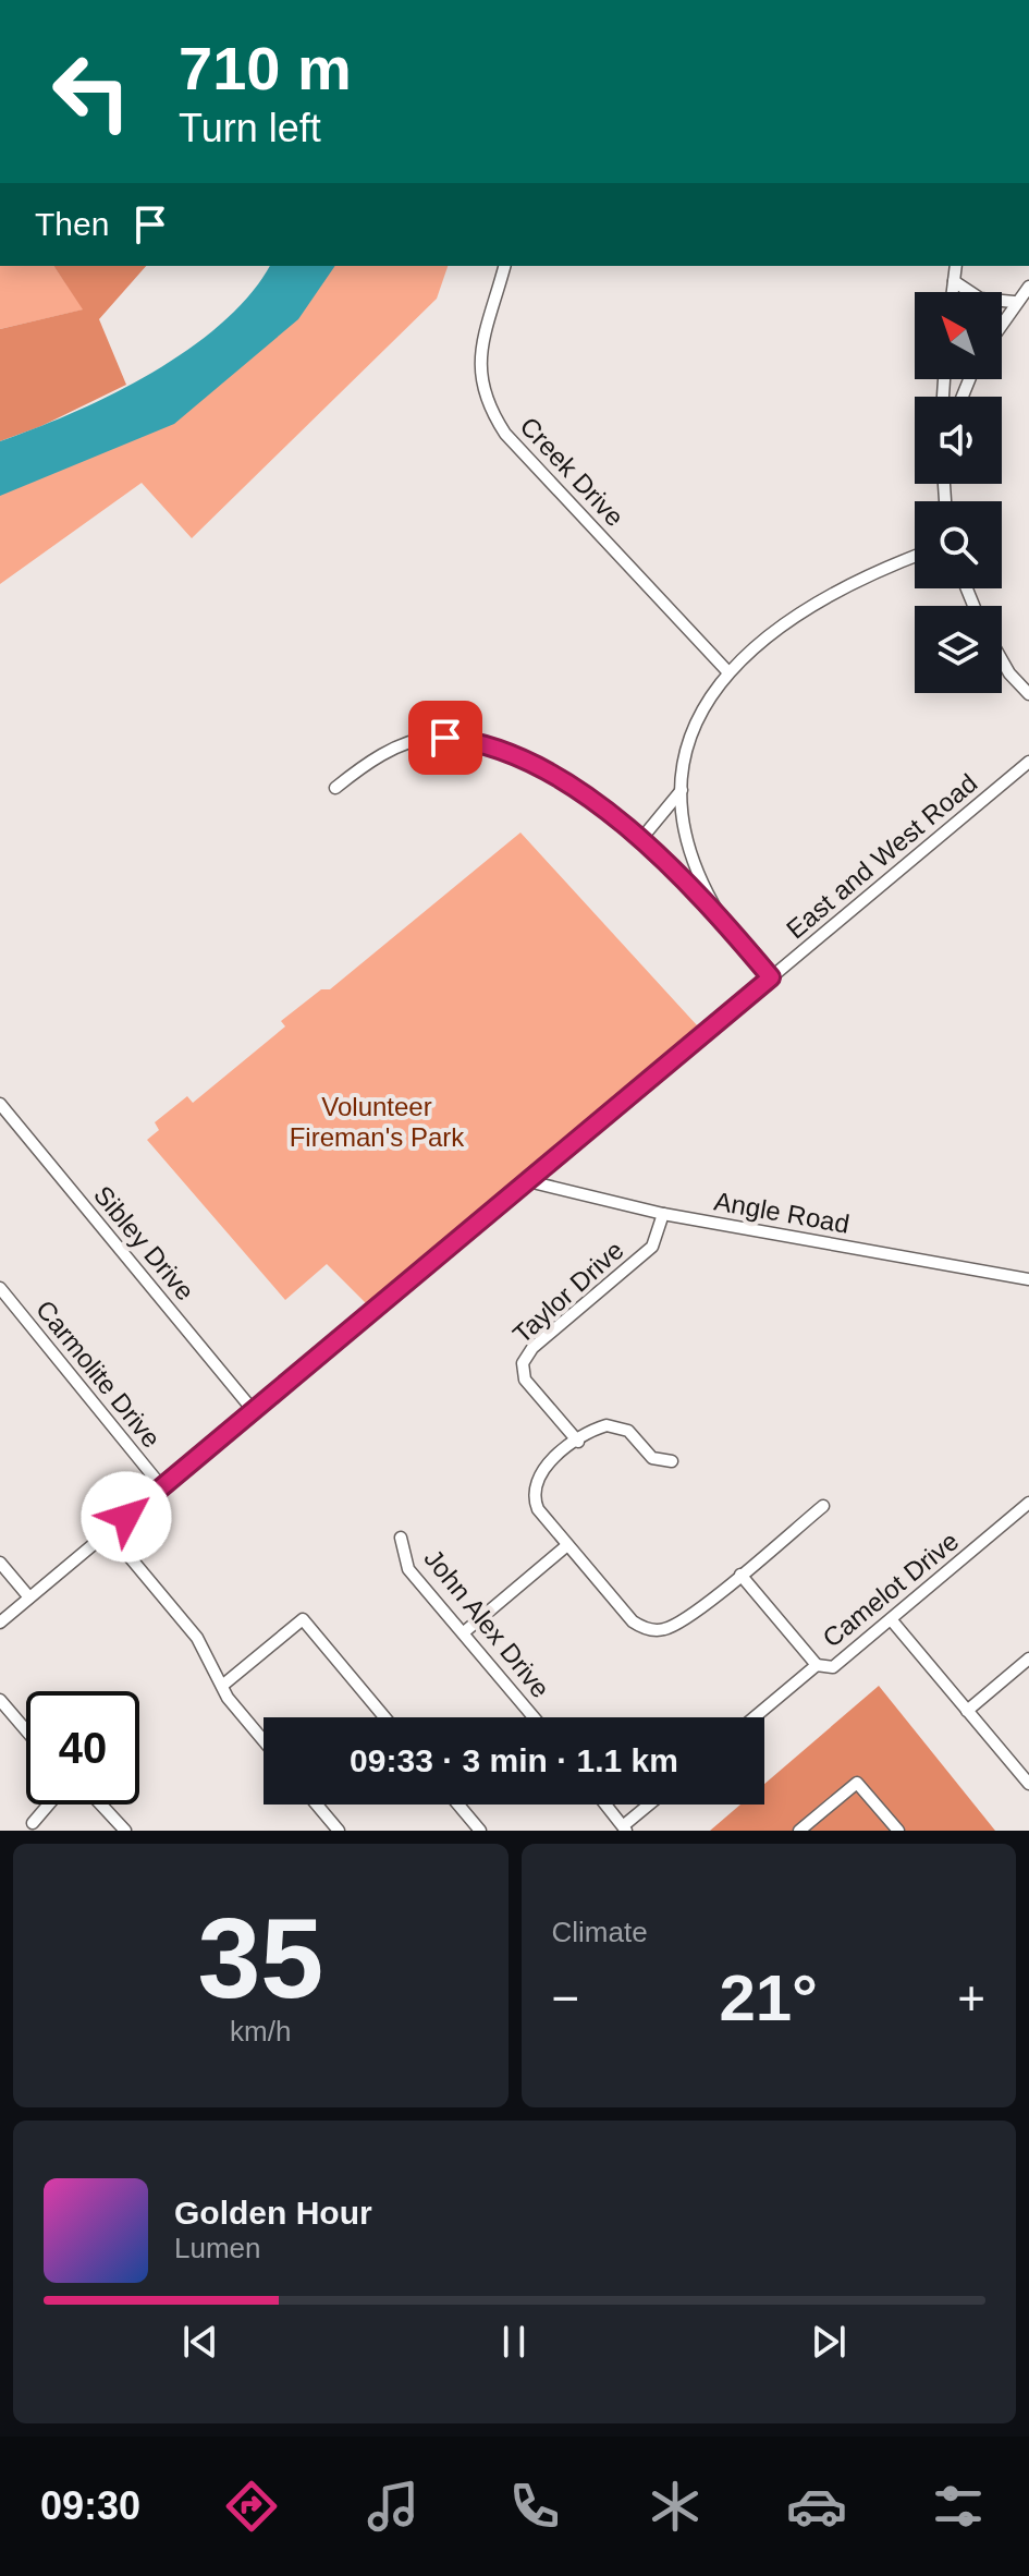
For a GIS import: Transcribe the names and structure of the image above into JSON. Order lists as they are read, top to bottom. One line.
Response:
{"streets":{"street":["Creek Drive","East and West Road","Angle Road","Sibley Drive","Taylor Drive","Carmolite Drive","Camelot Drive","John Alex Drive"]},"crossings":[["East and West Road","Angle Road"],["East and West Road","Sibley Drive"],["East and West Road","Carmolite Drive"],["Angle Road","Taylor Drive"]],"parks":["Volunteer Fireman's Park"],"north":"top left","page":{"turn":["710 m","Turn left"],"then":"Then","limit":"40","trip":"09:33 · 3 min · 1.1 km","tile":[["35","km/h"],"Climate"],"heat":["−","21°","+"],"song":["Golden Hour","Lumen"],"tabs":"09:30"}}
